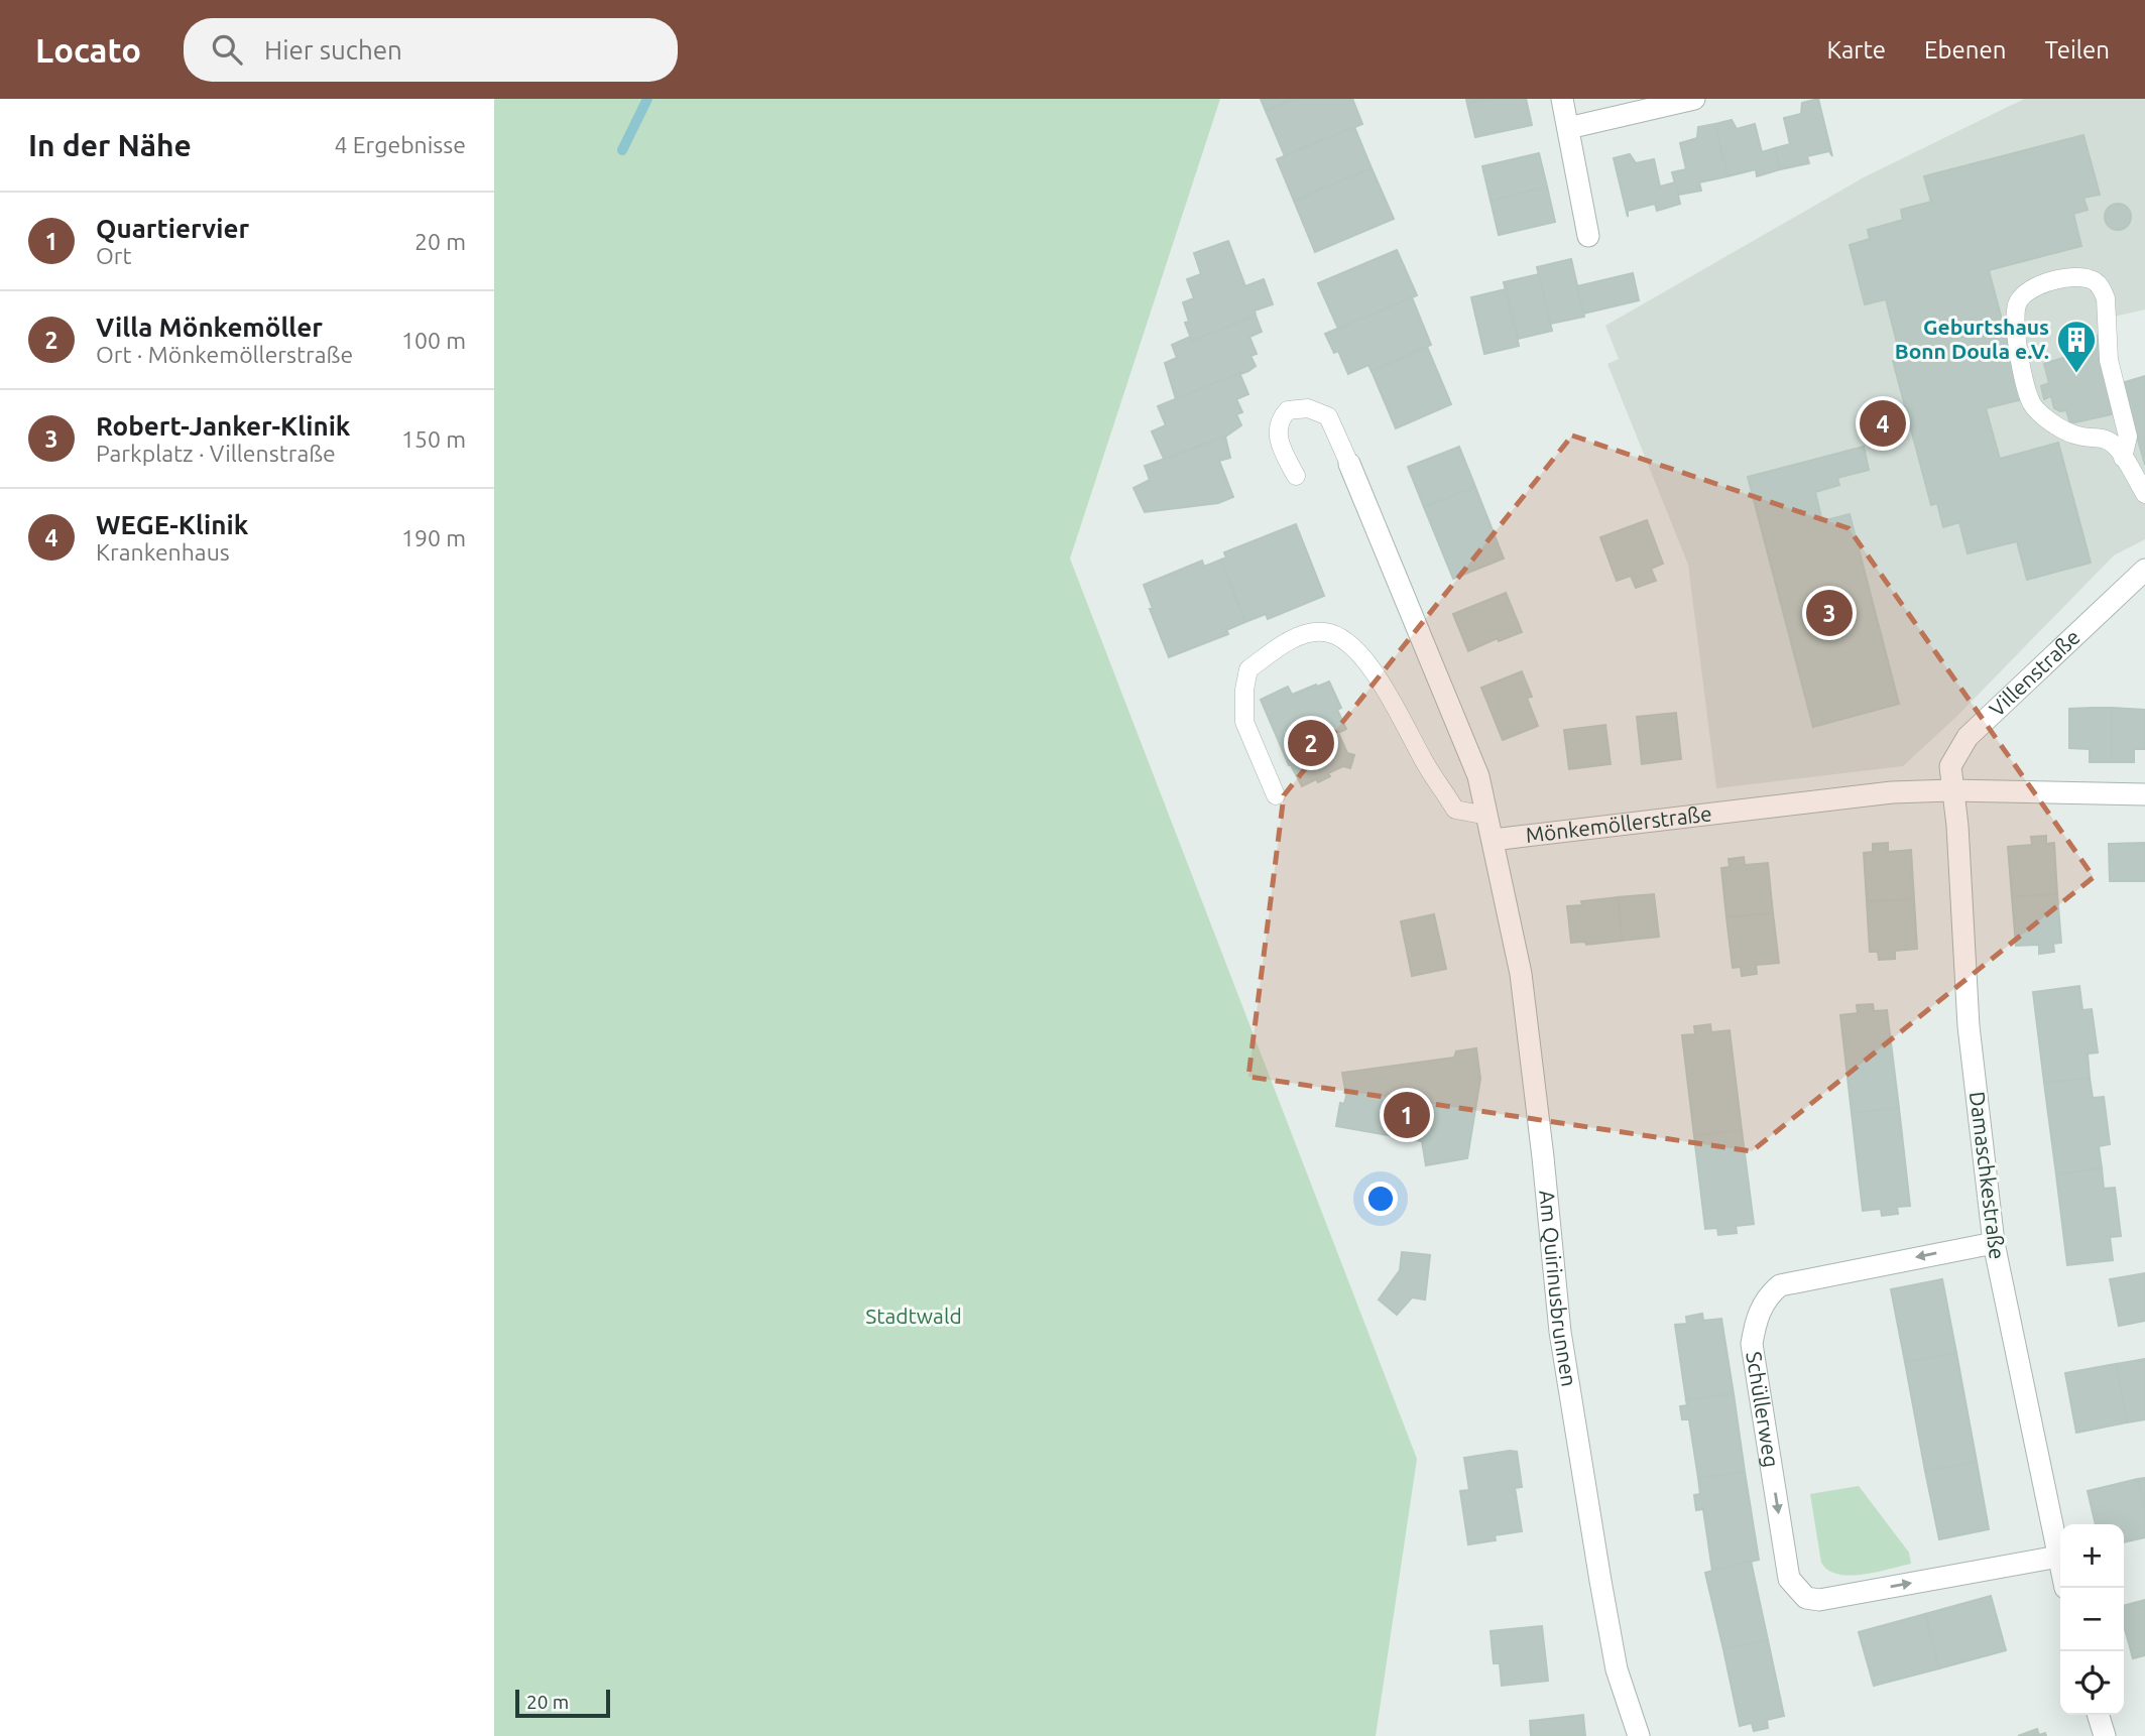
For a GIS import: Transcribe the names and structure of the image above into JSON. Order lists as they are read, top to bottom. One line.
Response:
{"streets":{"street":["Villenstraße","Mönkemöllerstraße","Damaschkestraße","Am Quirinusbrunnen","Schüllerweg"]},"crossings":[["Villenstraße","Mönkemöllerstraße"],["Villenstraße","Damaschkestraße"],["Mönkemöllerstraße","Damaschkestraße"],["Mönkemöllerstraße","Am Quirinusbrunnen"],["Damaschkestraße","Schüllerweg"]],"parks":["Stadtwald"],"places":{"building":["Geburtshaus Bonn Doula e.V."]},"scale_bar":"20 m","page":{"header":"Locato","search":"Hier suchen","nav":["Karte","Ebenen","Teilen"],"heading":["In der Nähe","4 Ergebnisse"],"list":[{"mark":"1","name":"Quartiervier","note":"Ort","value":"20 m"},{"mark":"2","name":"Villa Mönkemöller","note":"Ort · Mönkemöllerstraße","value":"100 m"},{"mark":"3","name":"Robert-Janker-Klinik","note":"Parkplatz · Villenstraße","value":"150 m"},{"mark":"4","name":"WEGE-Klinik","note":"Krankenhaus","value":"190 m"}],"pins":["4","3","2","1"],"map_buttons":["+","−"],"scale":"20 m"}}
